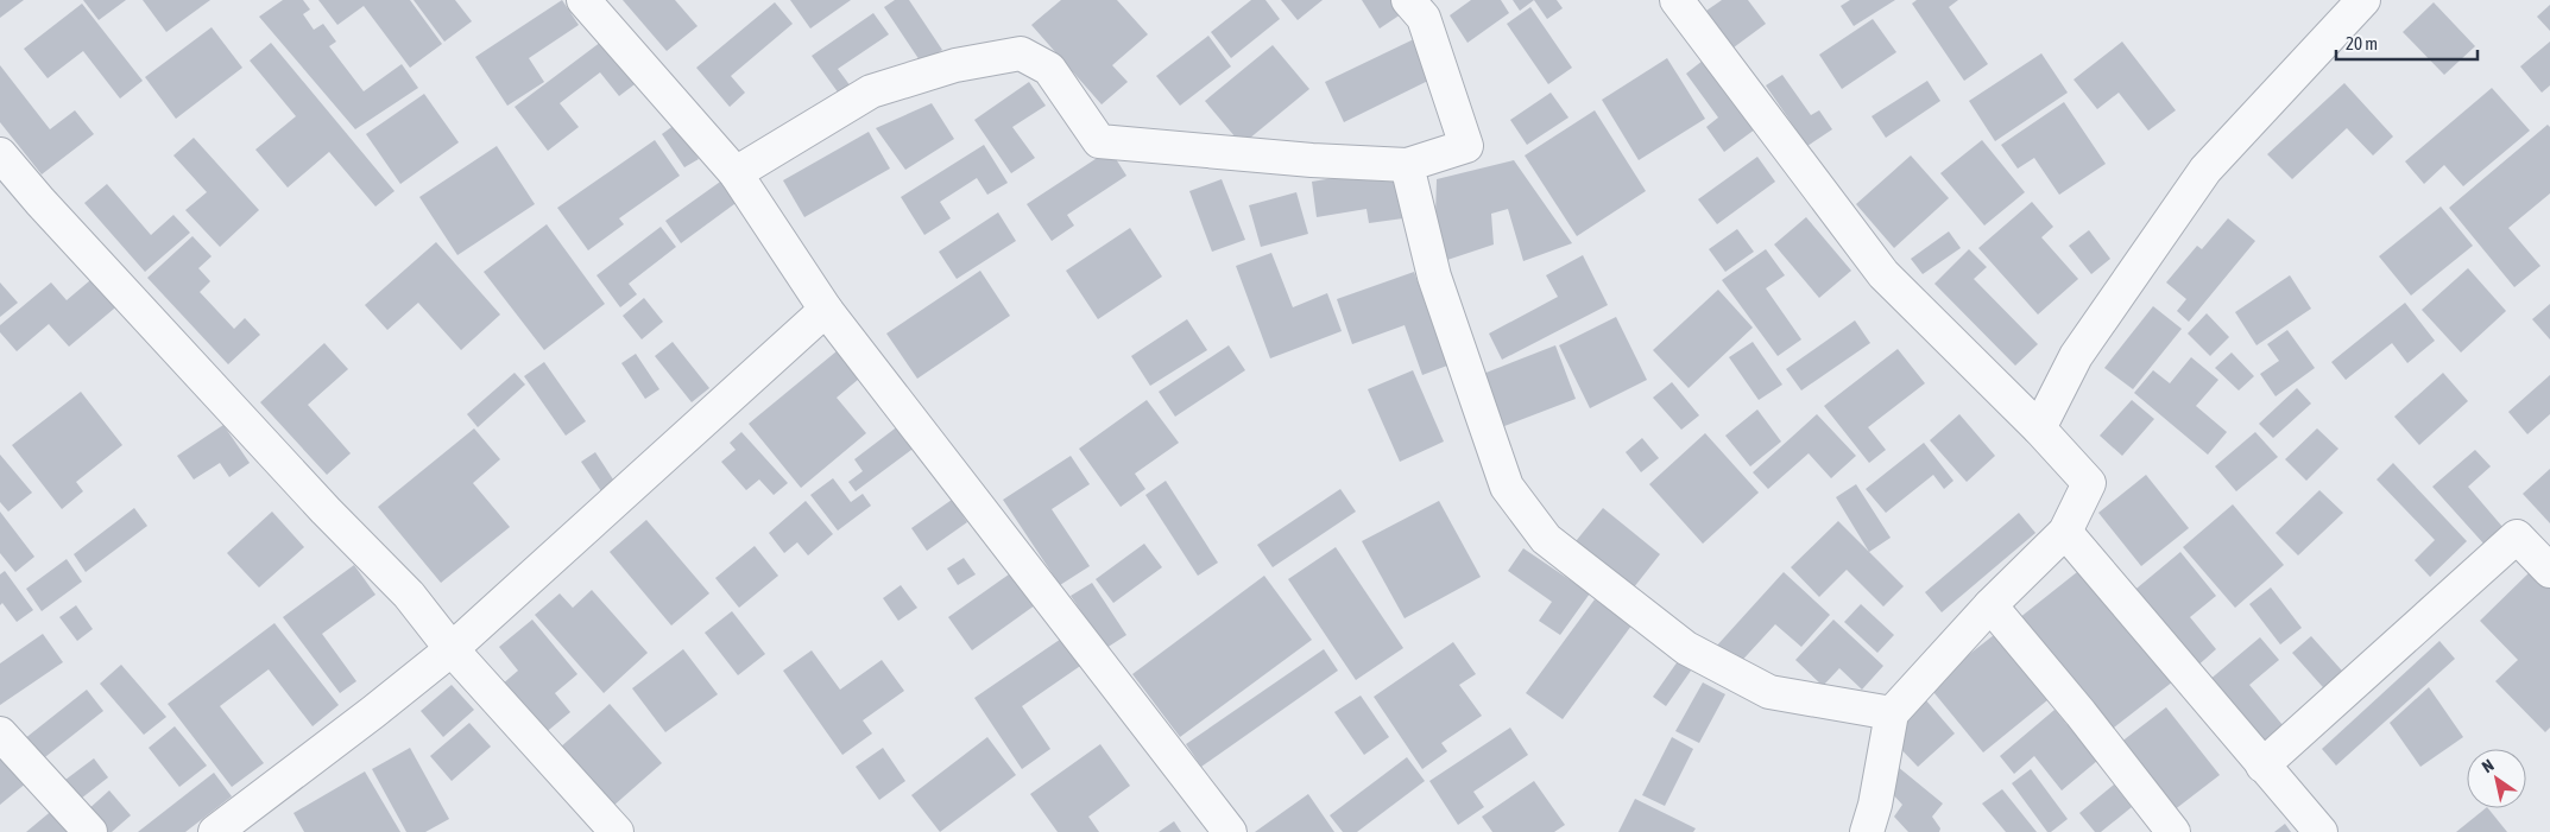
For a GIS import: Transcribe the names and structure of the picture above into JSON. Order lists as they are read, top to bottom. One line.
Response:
{"scale_bar":"20 m","north":"top left"}
